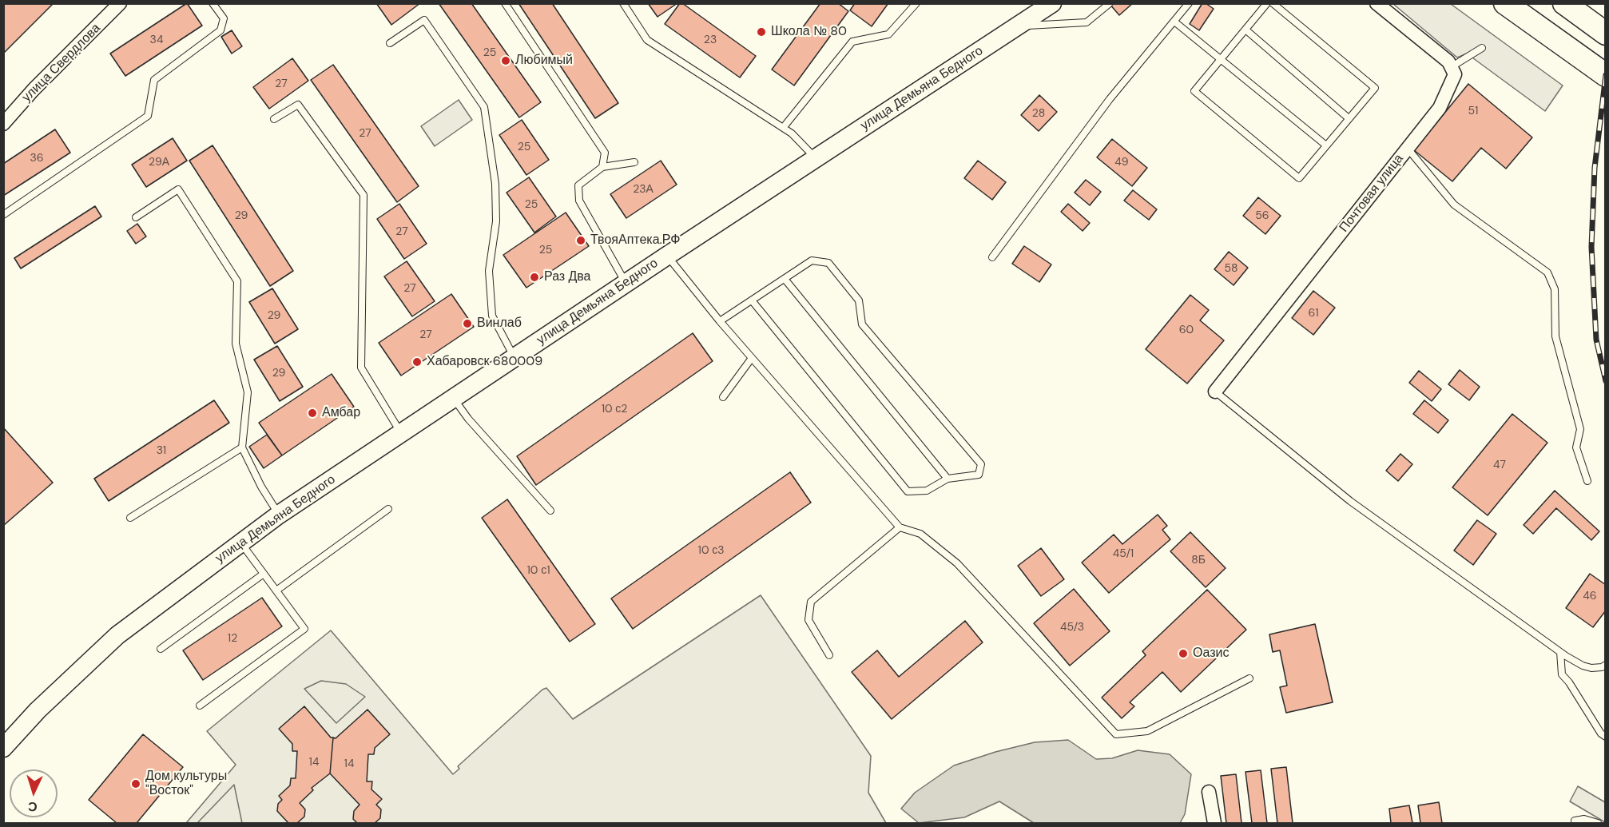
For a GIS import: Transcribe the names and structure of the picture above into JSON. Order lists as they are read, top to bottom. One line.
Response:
{"streets":{"main road":["улица Демьяна Бедного"],"street":["улица Свердлова","Почтовая улица"]},"places":["Школа № 80","Любимый","ТвояАптека.РФ","Раз Два","Винлаб","Хабаровск 680009","Амбар","Оазис","Дом культуры \"Восток\""],"house_numbers":["34","23","25","27","51","28","27","25","36","29А","49","23А","25","29","56","27","25","58","27","61","29","60","27","29","10 с2","31","47","10 с3","45/1","8Б","10 с1","46","45/3","12","14","14"],"north":"bottom"}
